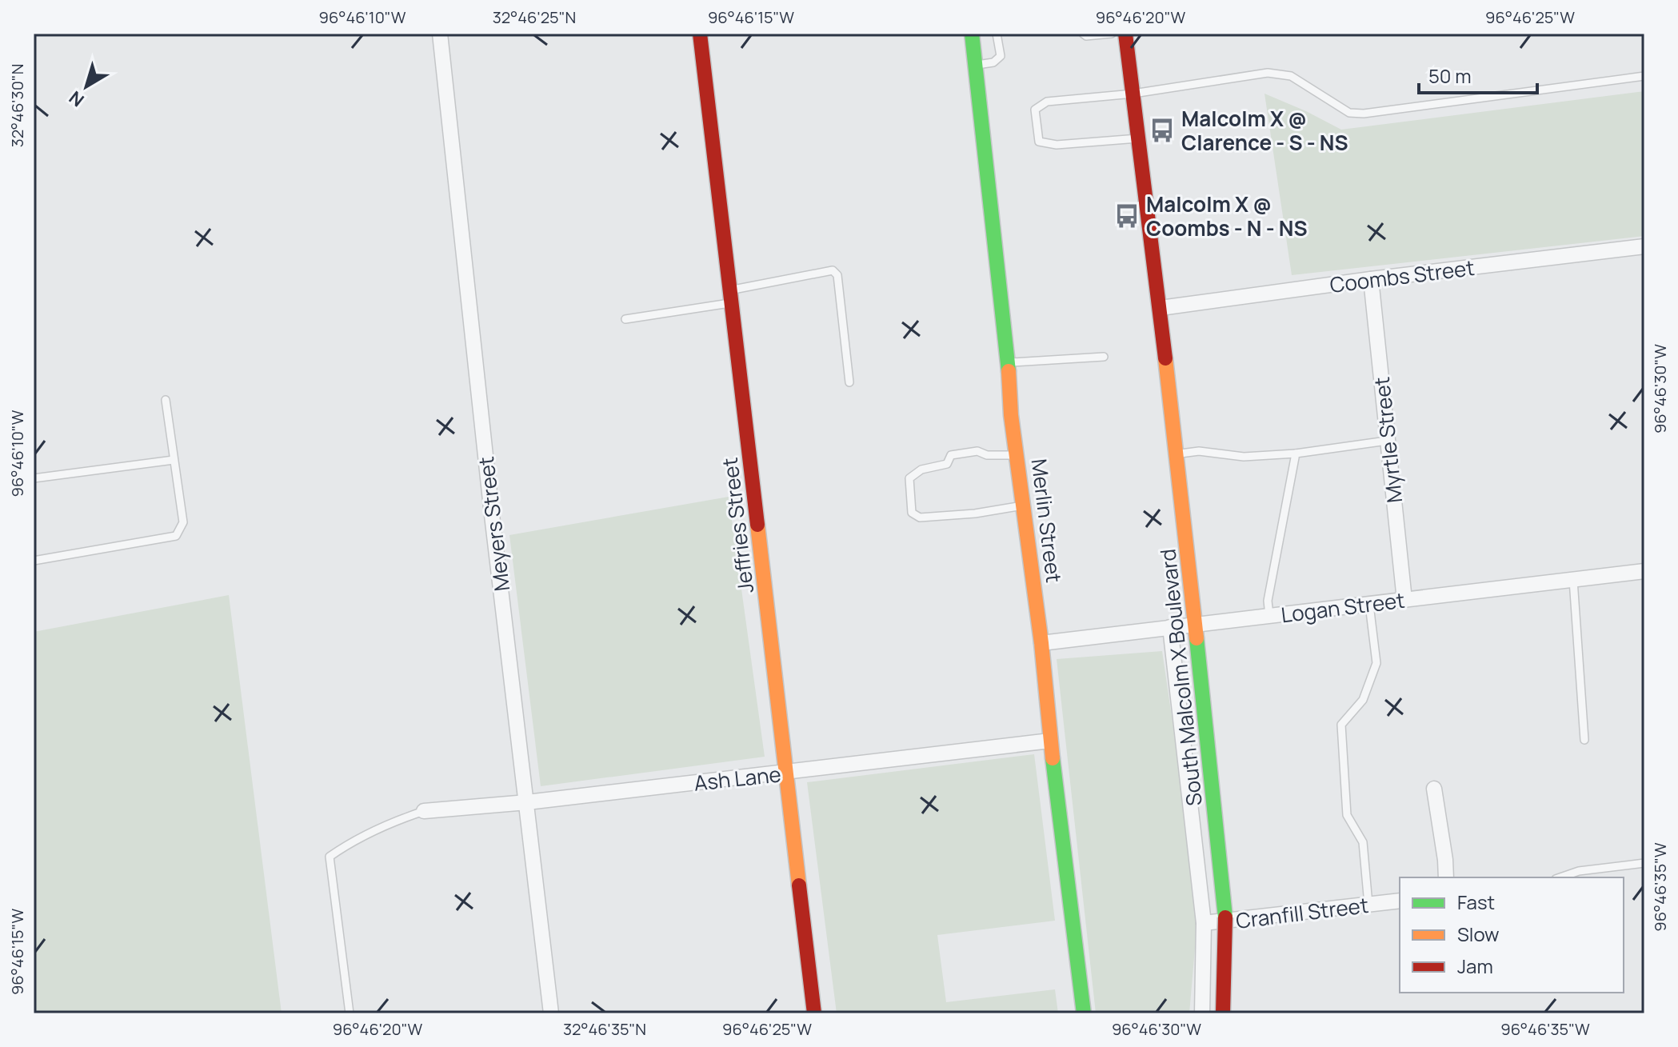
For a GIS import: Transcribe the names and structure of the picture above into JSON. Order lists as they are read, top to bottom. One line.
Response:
{"streets":{"street":["Coombs Street","Myrtle Street","Merlin Street","Meyers Street","Jeffries Street","Logan Street","South Malcolm X Boulevard","Ash Lane","Cranfill Street"]},"crossings":[["Coombs Street","Myrtle Street"],["Coombs Street","South Malcolm X Boulevard"],["Myrtle Street","Logan Street"],["Merlin Street","Logan Street"],["Merlin Street","Ash Lane"],["Meyers Street","Ash Lane"],["Jeffries Street","Ash Lane"],["Logan Street","South Malcolm X Boulevard"]],"places":{"bus stop":["Malcolm X @ Clarence - S - NS","Malcolm X @ Coombs - N - NS"]},"legend":["Fast","Slow","Jam"],"scale_bar":"50 m","north":"bottom left","coordinates":["96°46'10\"W","32°46'25\"N","96°46'15\"W","96°46'20\"W","96°46'25\"W","32°46'30\"N","96°46'30\"W","96°46'35\"W","32°46'35\"N"]}
